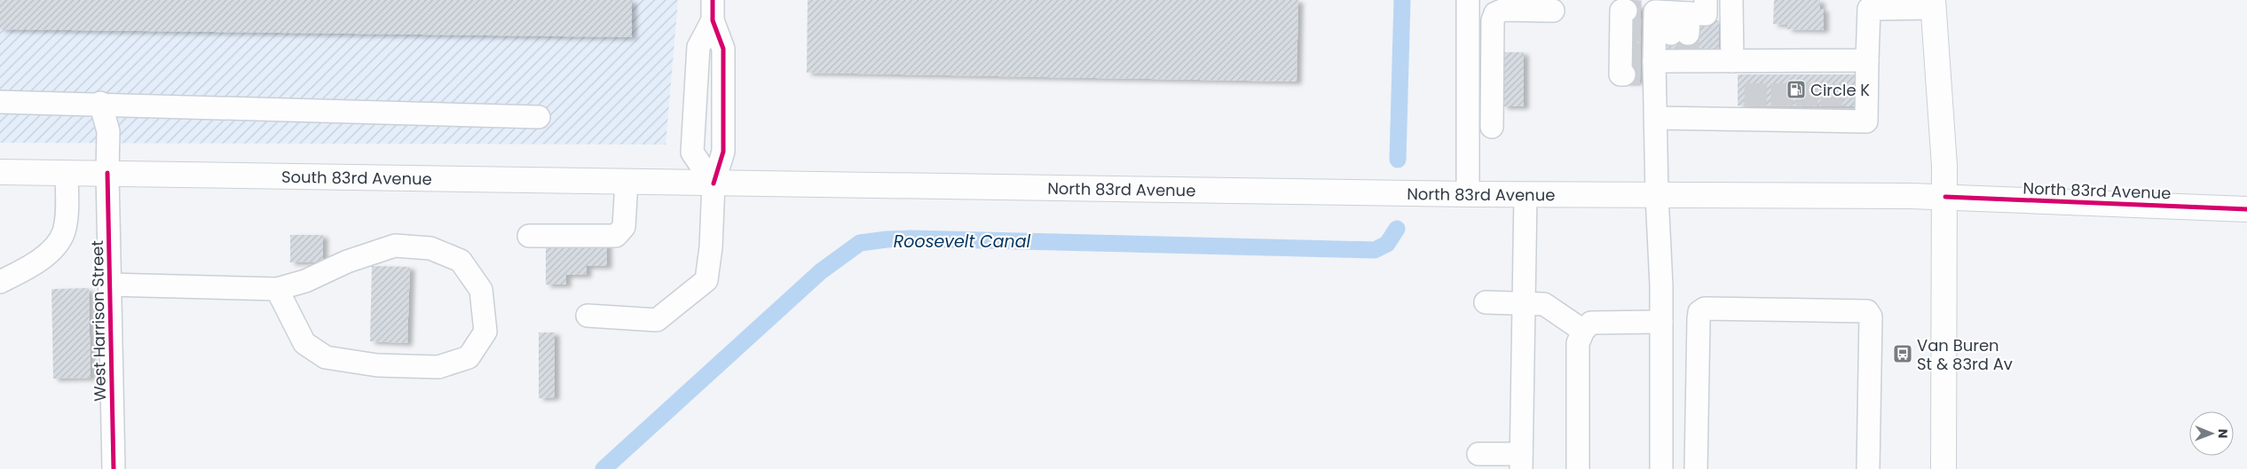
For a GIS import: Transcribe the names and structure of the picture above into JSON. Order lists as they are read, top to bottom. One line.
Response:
{"streets":{"main road":["South 83rd Avenue","North 83rd Avenue"],"street":["West Harrison Street"]},"crossings":[["South 83rd Avenue","North 83rd Avenue"],["South 83rd Avenue","West Harrison Street"]],"water":["Roosevelt Canal"],"places":{"fuel station":["Circle K"],"bus stop":["Van Buren St & 83rd Av"]},"north":"right"}
